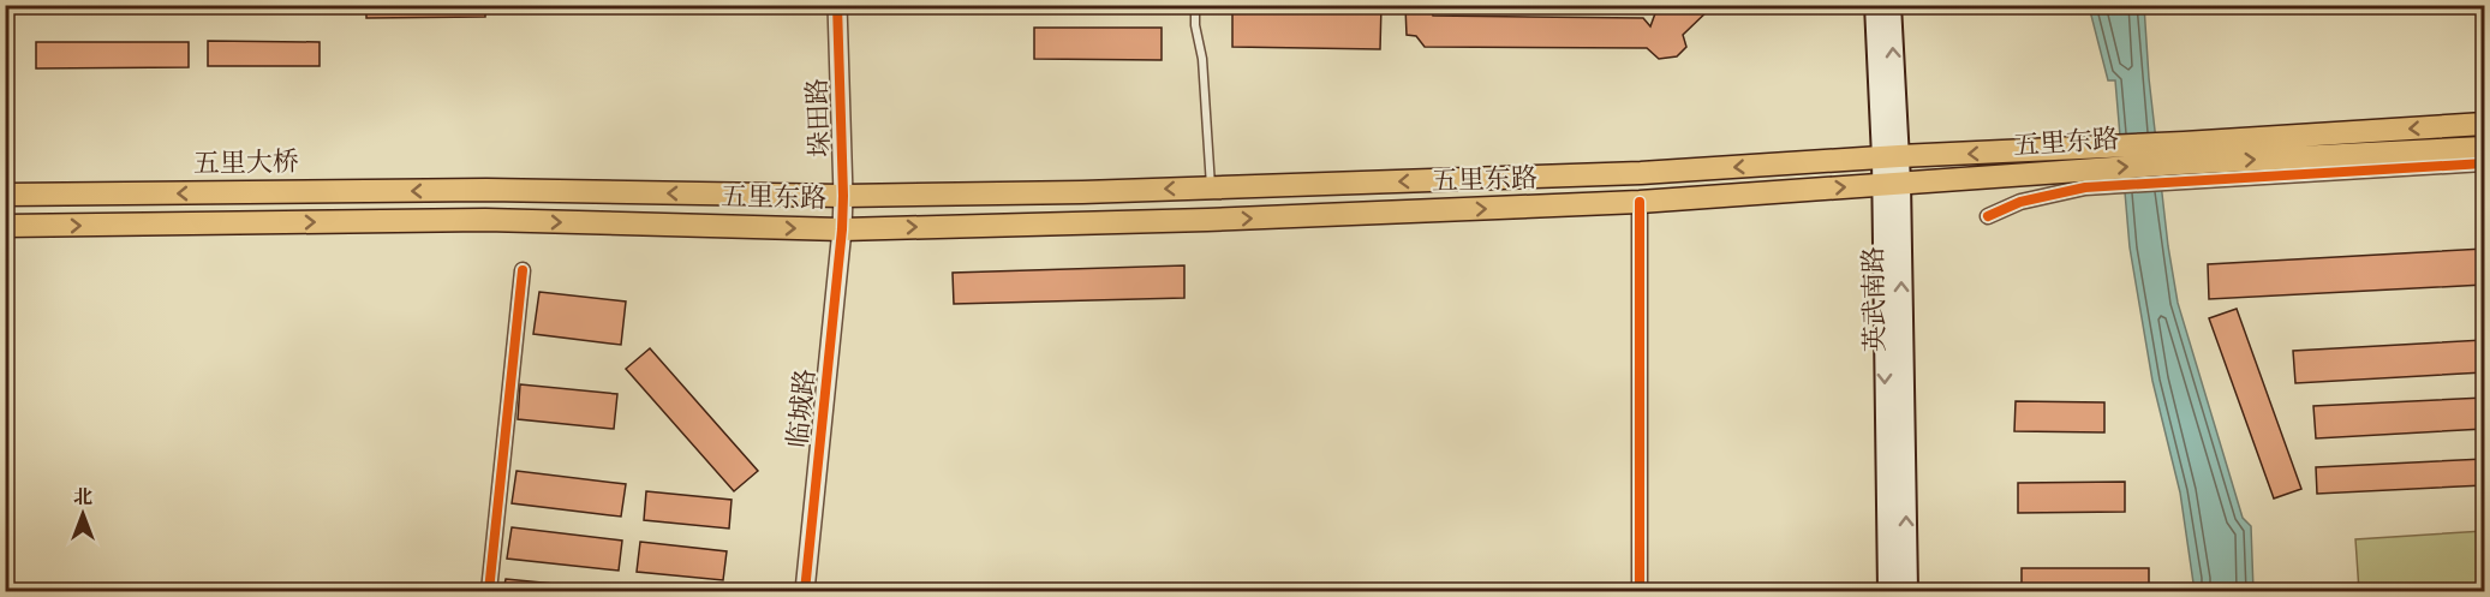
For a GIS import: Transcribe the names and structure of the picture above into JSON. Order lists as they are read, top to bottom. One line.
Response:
{"streets":{"main road":["五里东路","五里大桥","英武南路"],"street":["垛田路","临城路"]},"crossings":[["垛田路","五里东路"],["垛田路","临城路"],["五里东路","五里大桥"],["五里东路","英武南路"],["五里东路","临城路"]],"one_way":["五里大桥"],"north":"top"}
